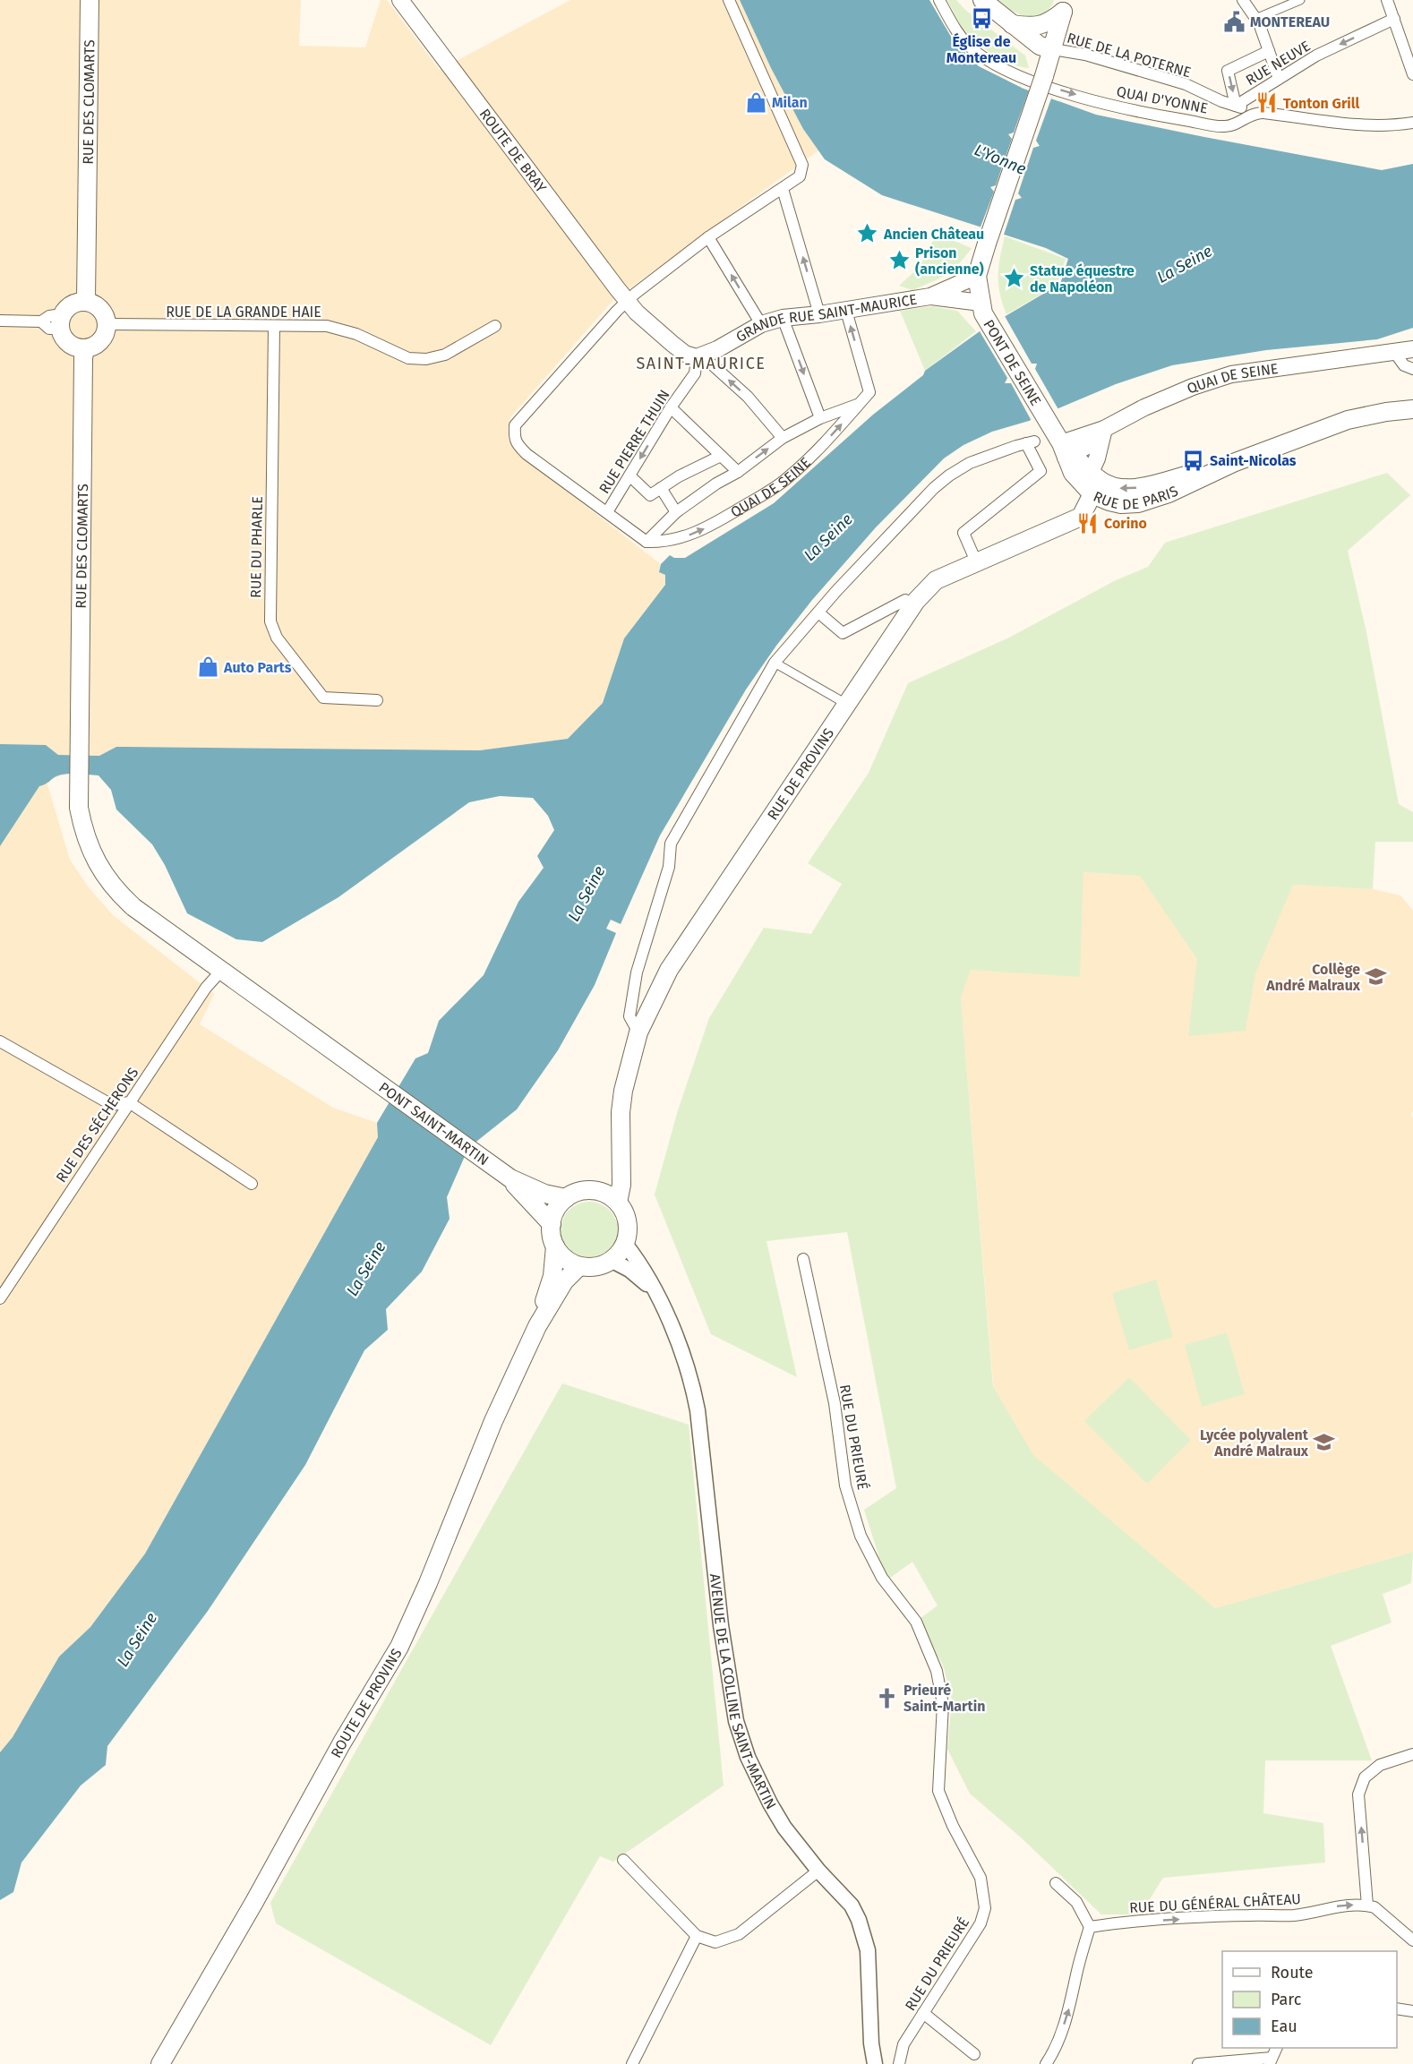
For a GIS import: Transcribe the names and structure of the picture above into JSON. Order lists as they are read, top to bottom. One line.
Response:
{"streets":{"main road":["RUE DES CLOMARTS","ROUTE DE BRAY","GRANDE RUE SAINT-MAURICE","PONT DE SEINE","QUAI DE SEINE","RUE DE PARIS","RUE DE PROVINS","PONT SAINT-MARTIN","ROUTE DE PROVINS"],"street":["RUE DE LA POTERNE","RUE NEUVE","QUAI D'YONNE","RUE DE LA GRANDE HAIE","RUE PIERRE THUIN","RUE DU PHARLE","RUE DES SÉCHERONS","RUE DU PRIEURÉ","AVENUE DE LA COLLINE SAINT-MARTIN","RUE DU GÉNÉRAL CHÂTEAU"]},"crossings":[["RUE DE LA POTERNE","RUE NEUVE"],["RUE DE LA POTERNE","QUAI D'YONNE"],["RUE DES CLOMARTS","RUE DE LA GRANDE HAIE"],["RUE DES CLOMARTS","PONT SAINT-MARTIN"],["RUE DES CLOMARTS","RUE DES SÉCHERONS"],["ROUTE DE BRAY","GRANDE RUE SAINT-MAURICE"],["ROUTE DE BRAY","RUE PIERRE THUIN"],["RUE DE LA GRANDE HAIE","RUE DU PHARLE"],["GRANDE RUE SAINT-MAURICE","QUAI DE SEINE"],["GRANDE RUE SAINT-MAURICE","RUE PIERRE THUIN"],["PONT DE SEINE","QUAI DE SEINE"],["PONT DE SEINE","RUE DE PARIS"],["QUAI DE SEINE","RUE DE PARIS"],["RUE DE PARIS","RUE DE PROVINS"],["RUE DE PROVINS","AVENUE DE LA COLLINE SAINT-MARTIN"],["PONT SAINT-MARTIN","RUE DES SÉCHERONS"]],"one_way":["QUAI D'YONNE","RUE PIERRE THUIN","RUE DU GÉNÉRAL CHÂTEAU"],"districts":["SAINT-MAURICE"],"water":["L'Yonne","La Seine"],"places":{"bus stop":["Église de Montereau","Saint-Nicolas"],"public building":["MONTEREAU"],"shop":["Milan","Auto Parts"],"restaurant":["Tonton Grill","Corino"],"place":["Ancien Château","Prison (ancienne)","Statue équestre de Napoléon"],"school or university":["Collège André Malraux","Lycée polyvalent André Malraux"],"church":["Prieuré Saint-Martin"]},"legend":["Route","Parc","Eau"]}
